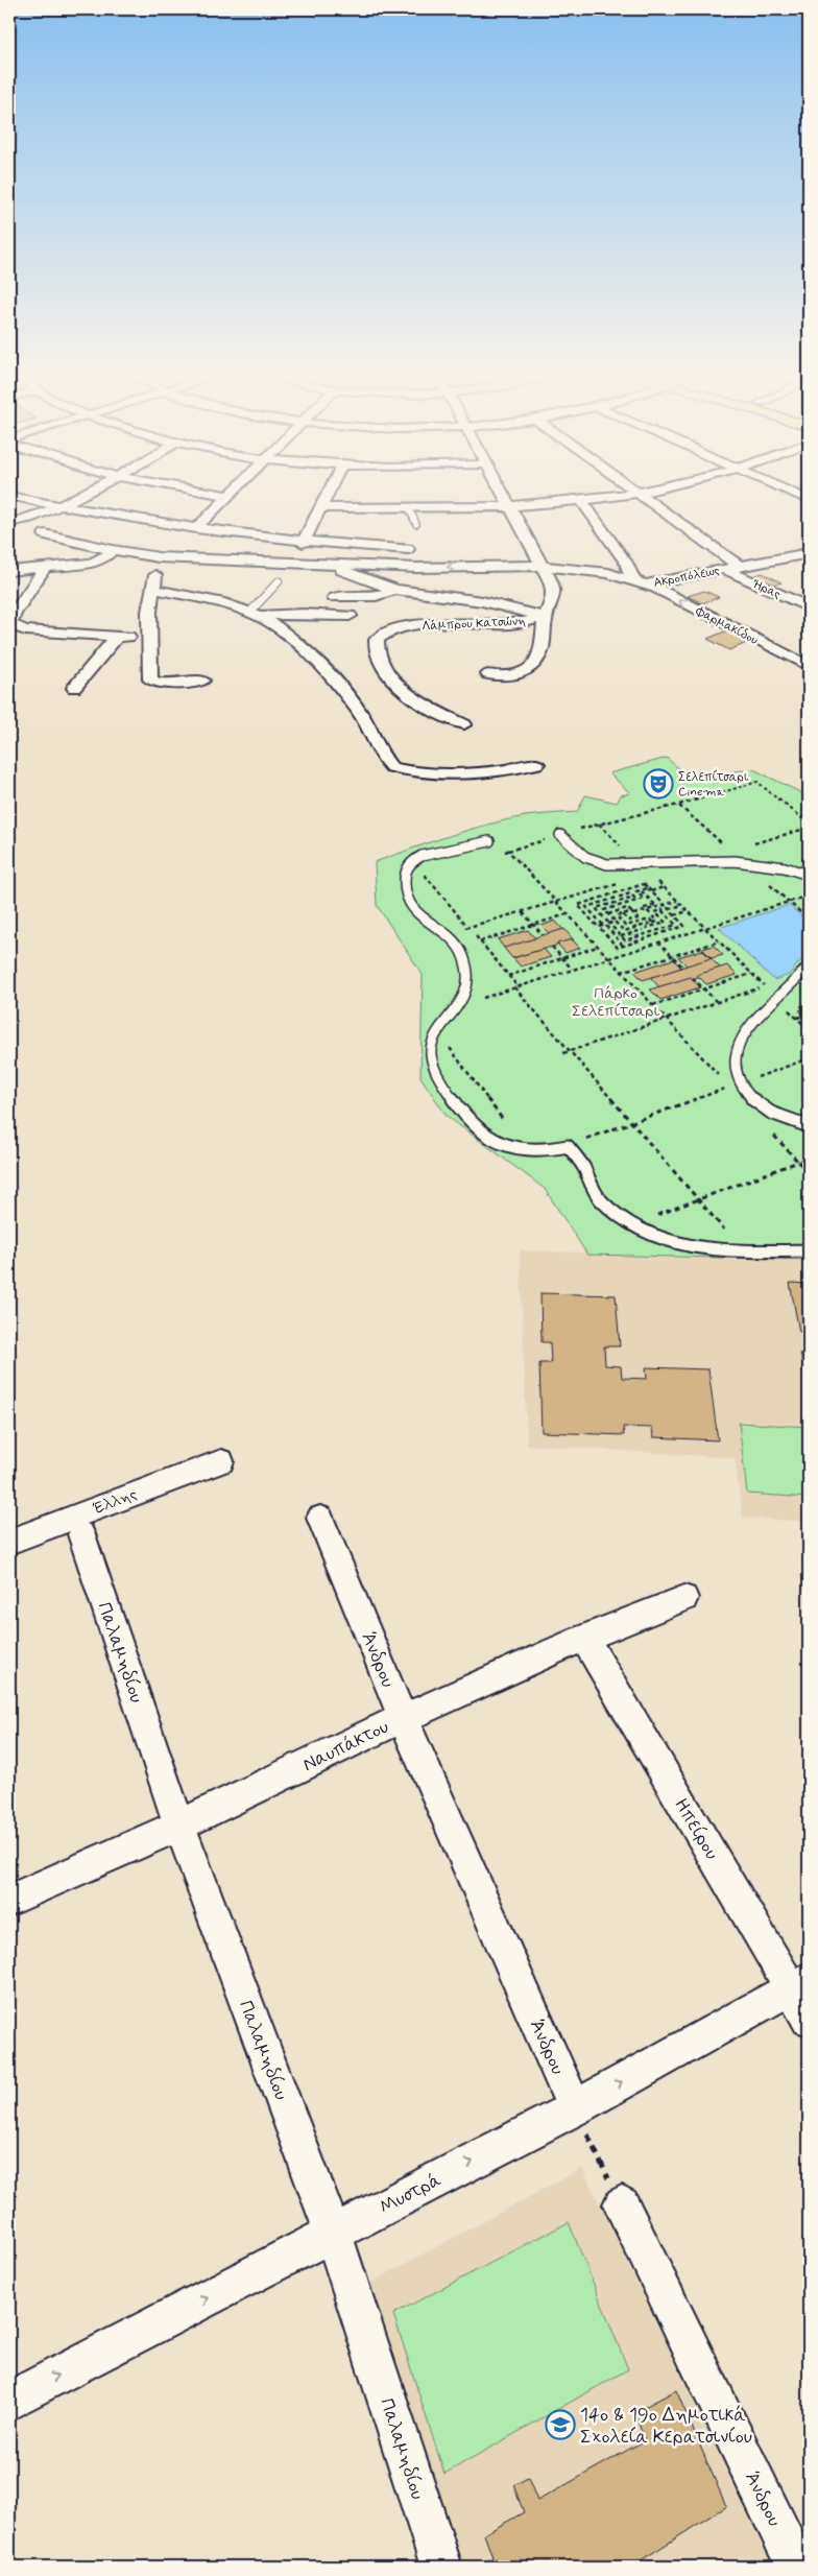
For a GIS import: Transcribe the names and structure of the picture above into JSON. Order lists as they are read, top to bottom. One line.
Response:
{"streets":{"street":["Ακροπόλεως","Ήρας","Λάμπρου Κατσώνη","Φαρμακίδου","Έλλης","Παλαμηδίου","Άνδρου","Ναυπάκτου","Ηπείρου","Μυστρά"]},"crossings":[["Ακροπόλεως","Ήρας"],["Ακροπόλεως","Λάμπρου Κατσώνη"],["Ακροπόλεως","Φαρμακίδου"],["Παλαμηδίου","Ναυπάκτου"],["Παλαμηδίου","Μυστρά"],["Άνδρου","Ναυπάκτου"],["Άνδρου","Μυστρά"],["Ναυπάκτου","Ηπείρου"],["Ηπείρου","Μυστρά"]],"one_way":["Μυστρά"],"parks":["Πάρκο Σελεπίτσαρι"],"places":{"theatre":["Σελεπίτσαρι Cinema"],"school or university":["14ο & 19ο Δημοτικά Σχολεία Κερατσινίου"]}}
